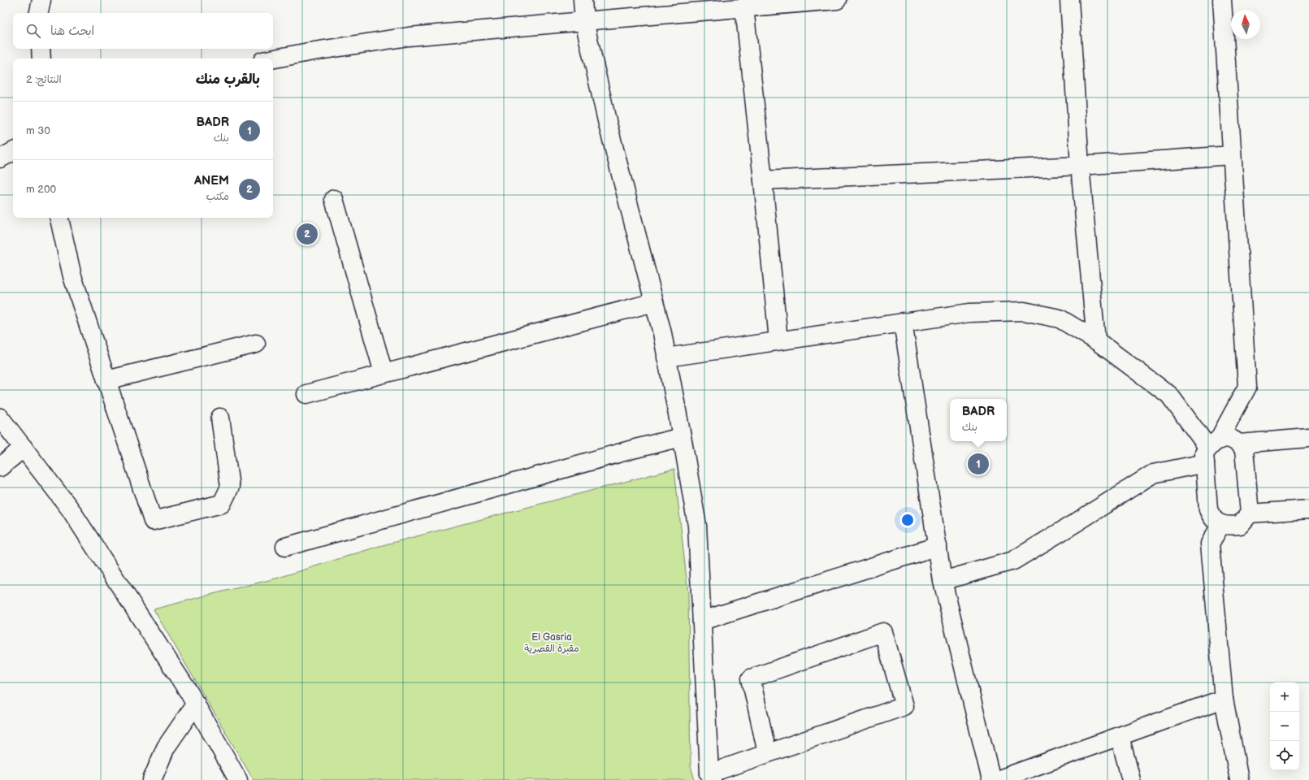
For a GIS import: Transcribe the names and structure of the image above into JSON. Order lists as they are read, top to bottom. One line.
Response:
{"parks":["El Gasria مقبرة القصرية"],"north":"top","page":{"search":"ابحث هنا","heading":["بالقرب منك","النتائج: 2"],"list":[{"mark":"1","name":"BADR","note":"بنك","value":"30 m"},{"mark":"2","name":"ANEM","note":"مكتب","value":"200 m"}],"pins":["2","1"],"popup":["BADR","بنك"],"map_buttons":["+","−"]}}
